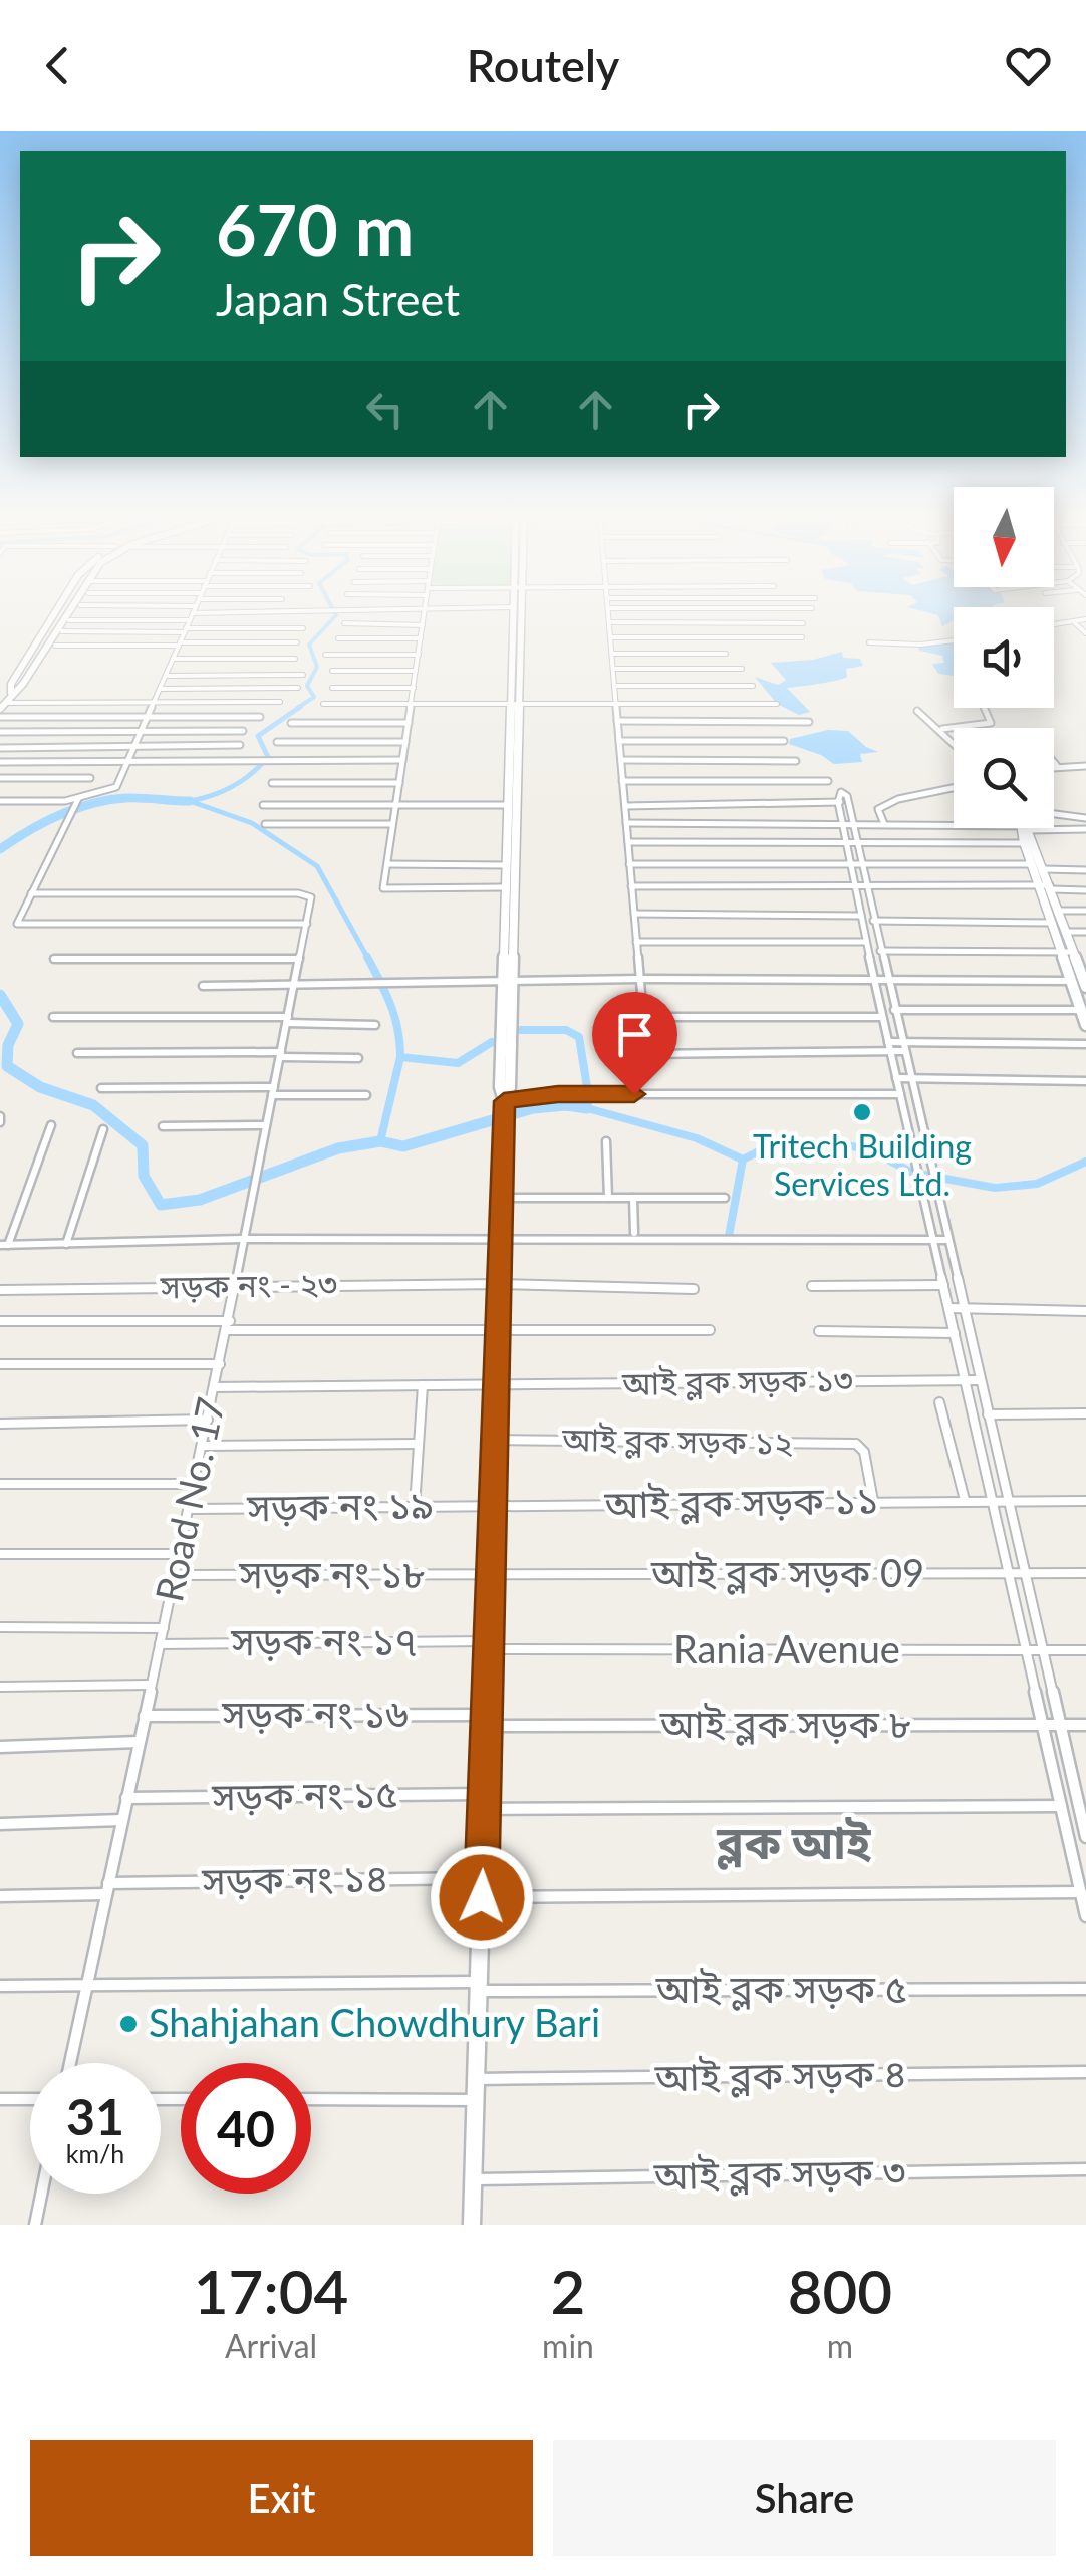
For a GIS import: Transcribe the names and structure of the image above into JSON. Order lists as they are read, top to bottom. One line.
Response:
{"streets":{"street":["সড়ক নং - ২৩","আই ব্লক সড়ক ১৩","আই ব্লক সড়ক ১২","Road No. 17","আই ব্লক সড়ক ১১","সড়ক নং ১৯","আই ব্লক সড়ক 09","সড়ক নং ১৮","সড়ক নং ১৭","Rania Avenue","সড়ক নং ১৬","আই ব্লক সড়ক ৮","সড়ক নং ১৫","সড়ক নং ১৪","আই ব্লক সড়ক ৫","আই ব্লক সড়ক ৪","আই ব্লক সড়ক ৩"]},"crossings":[["সড়ক নং - ২৩","Road No. 17"],["আই ব্লক সড়ক ১৩","Road No. 17"],["আই ব্লক সড়ক ১২","আই ব্লক সড়ক ১১"],["Road No. 17","সড়ক নং ১৯"],["Road No. 17","সড়ক নং ১৮"],["আই ব্লক সড়ক ১১","সড়ক নং ১৯"],["আই ব্লক সড়ক 09","সড়ক নং ১৮"],["সড়ক নং ১৭","Rania Avenue"],["সড়ক নং ১৬","আই ব্লক সড়ক ৮"]],"districts":["ব্লক আই"],"places":["Tritech Building Services Ltd.","Shahjahan Chowdhury Bari"],"north":"bottom","page":{"header":"Routely","turn":["670 m","Japan Street"],"speed":"31 km/h","limit":"40","eta":["17:04","Arrival","2","min","800","m"],"buttons":["Exit","Share"]}}
